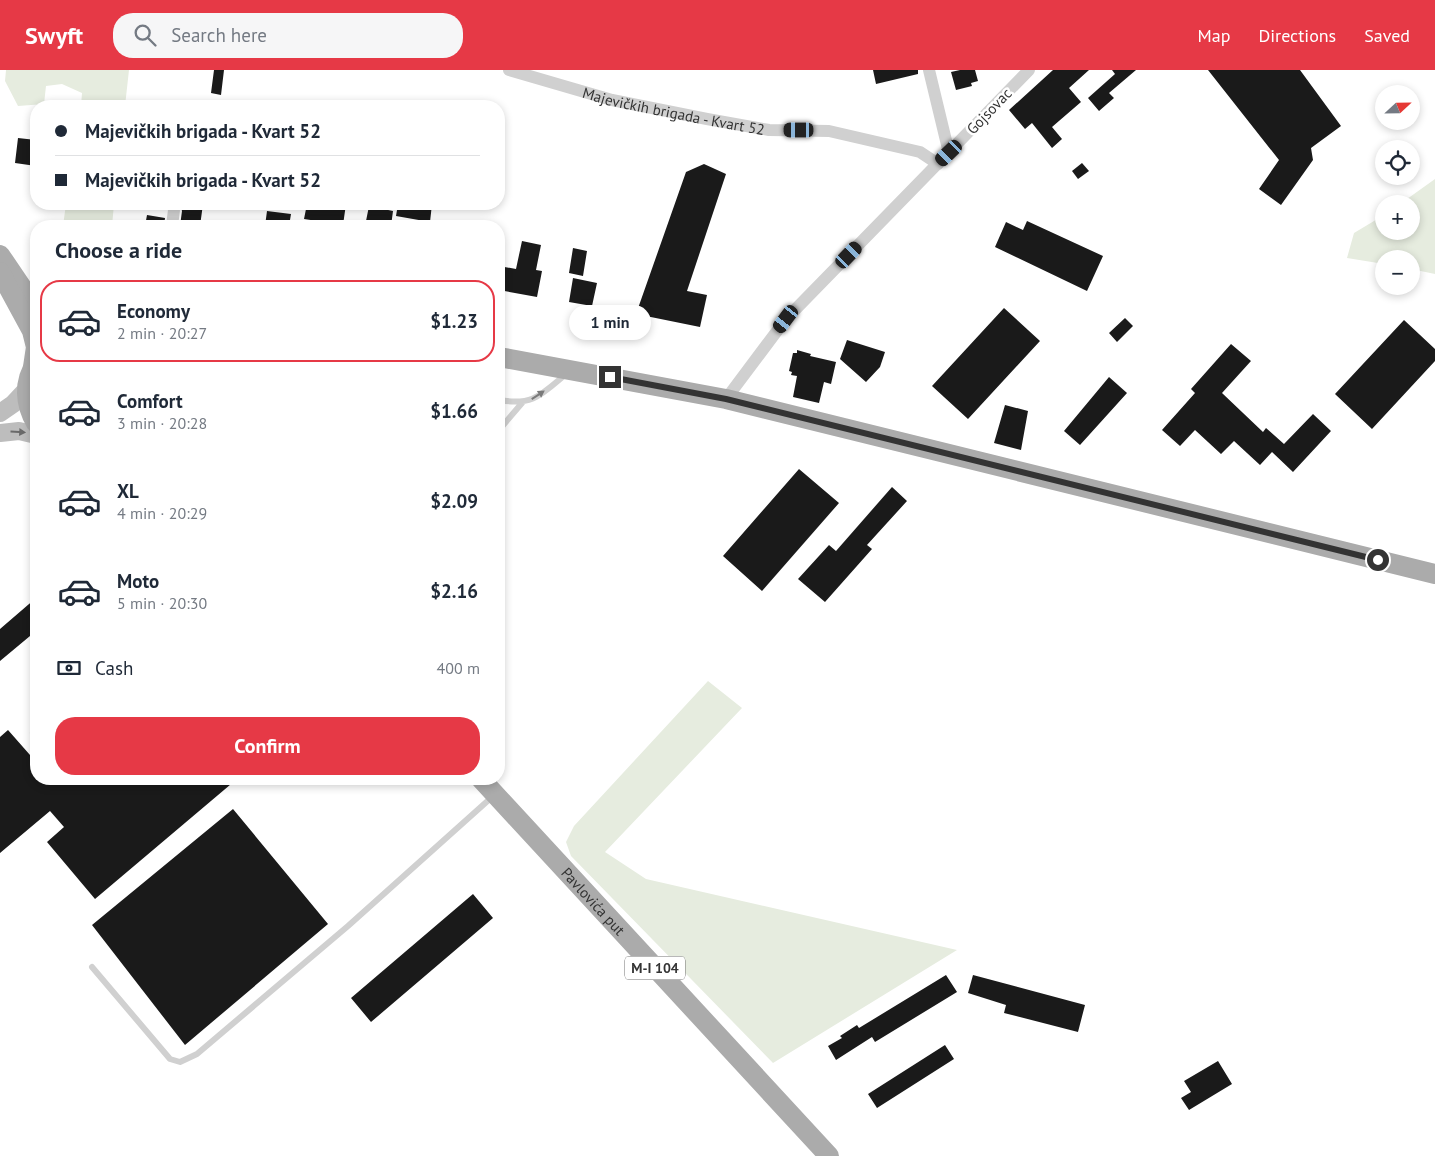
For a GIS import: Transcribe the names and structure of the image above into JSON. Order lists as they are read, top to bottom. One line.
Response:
{"streets":{"main road":["Pavlovića put","M-I 104"],"street":["Majevičkih brigada - Kvart 52","Gojsovac"]},"crossings":[["Majevičkih brigada - Kvart 52","Gojsovac"]],"north":"right","page":{"header":"Swyft","search":"Search here","nav":["Map","Directions","Saved"],"map_buttons":["+","−"],"banner":["Majevičkih brigada - Kvart 52","Majevičkih brigada - Kvart 52"],"heading":"Choose a ride","list":[{"name":"Economy","note":"2 min · 20:27","value":"$1.23"},{"name":"Comfort","note":"3 min · 20:28","value":"$1.66"},{"name":"XL","note":"4 min · 20:29","value":"$2.09"},{"name":"Moto","note":"5 min · 20:30","value":"$2.16"}],"bubble":"1 min","pay":["Cash","400 m"],"buttons":"Confirm"}}
